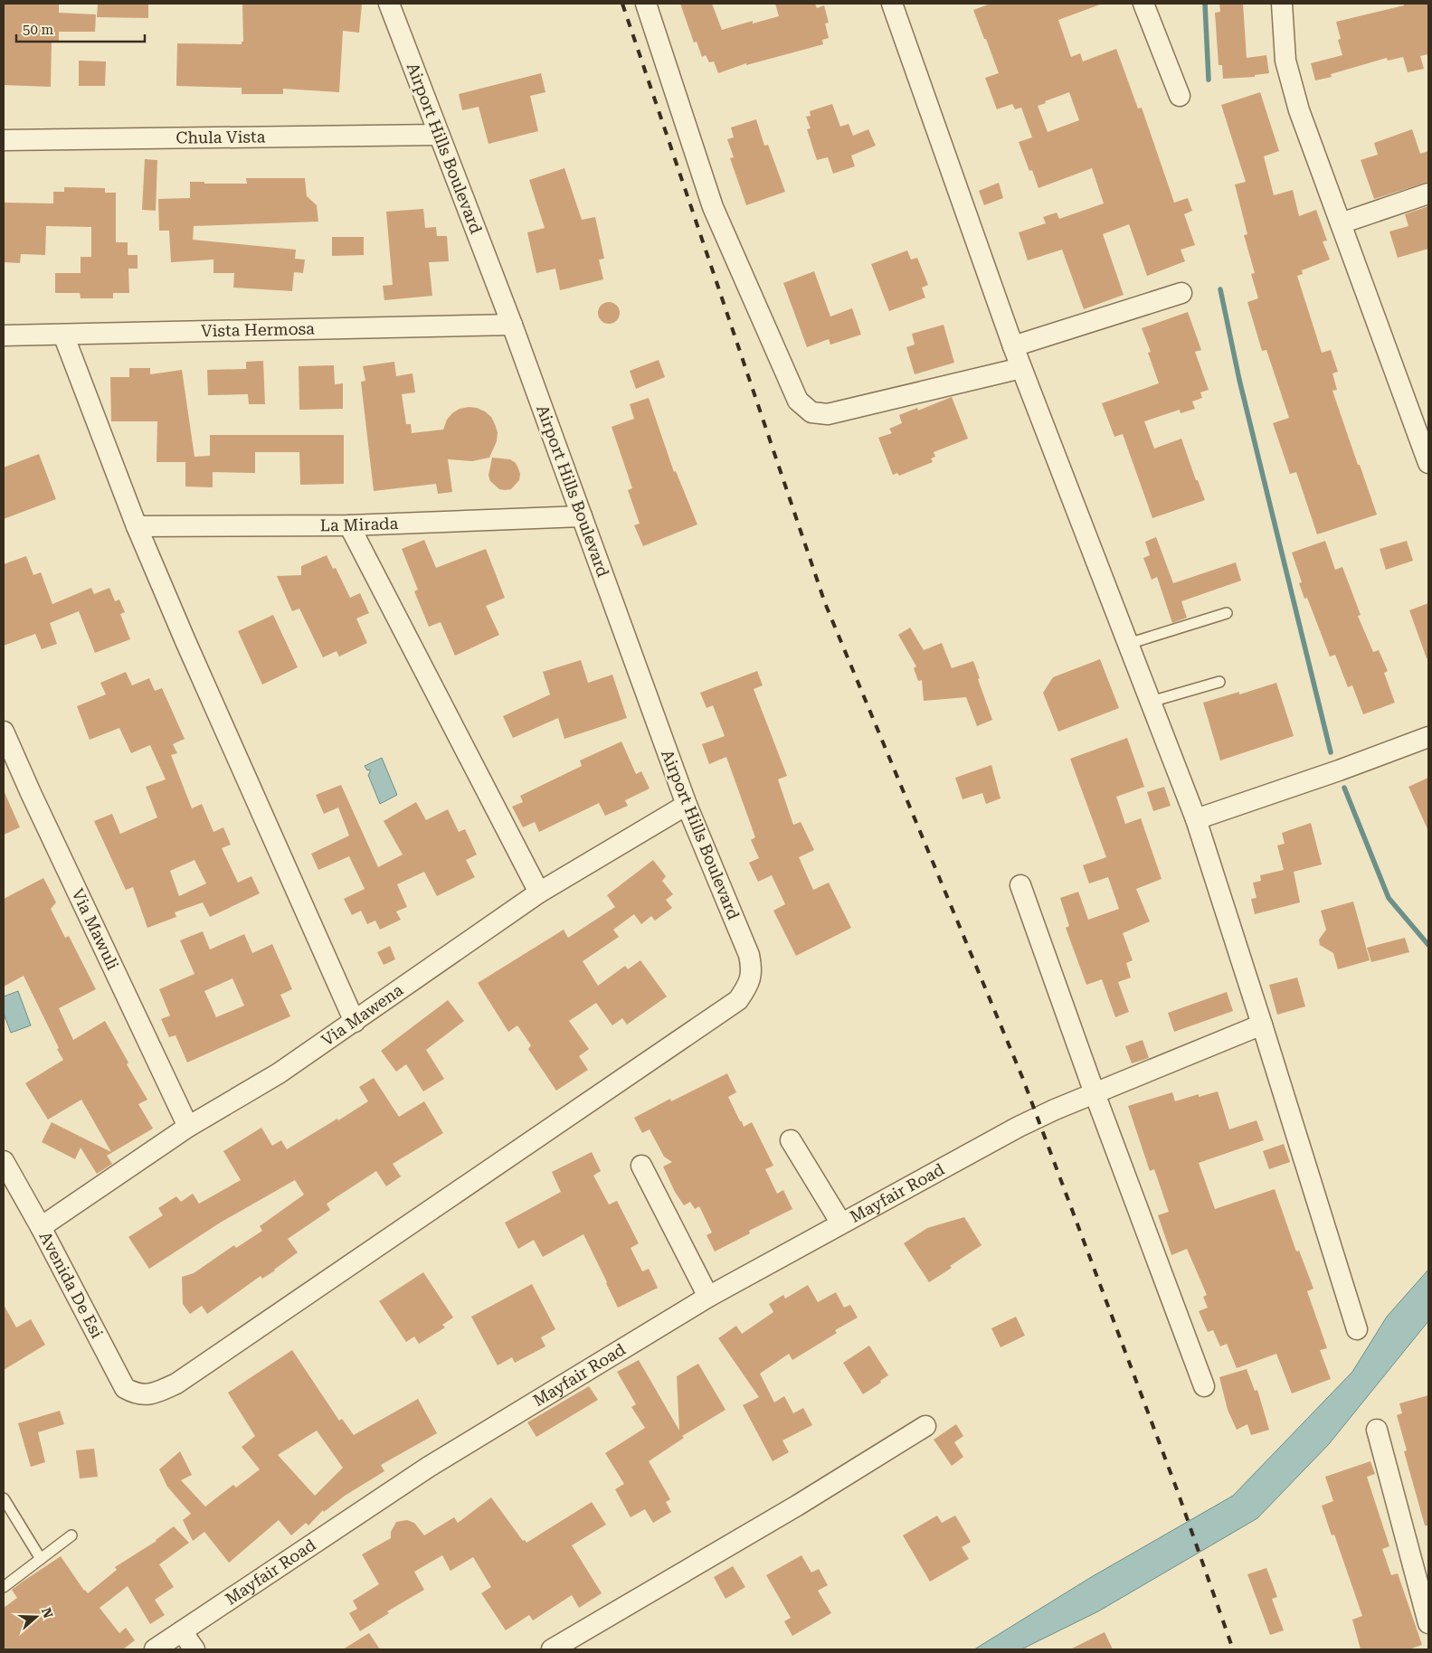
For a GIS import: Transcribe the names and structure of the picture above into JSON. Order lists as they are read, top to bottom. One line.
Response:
{"streets":{"street":["Chula Vista","Airport Hills Boulevard","Vista Hermosa","La Mirada","Via Mawuli","Via Mawena","Mayfair Road","Avenida De Esi"]},"crossings":[["Chula Vista","Airport Hills Boulevard"],["Airport Hills Boulevard","Vista Hermosa"],["Airport Hills Boulevard","La Mirada"],["Airport Hills Boulevard","Via Mawena"],["Airport Hills Boulevard","Avenida De Esi"],["Via Mawuli","Via Mawena"],["Via Mawena","Avenida De Esi"]],"scale_bar":"50 m","north":"right"}
